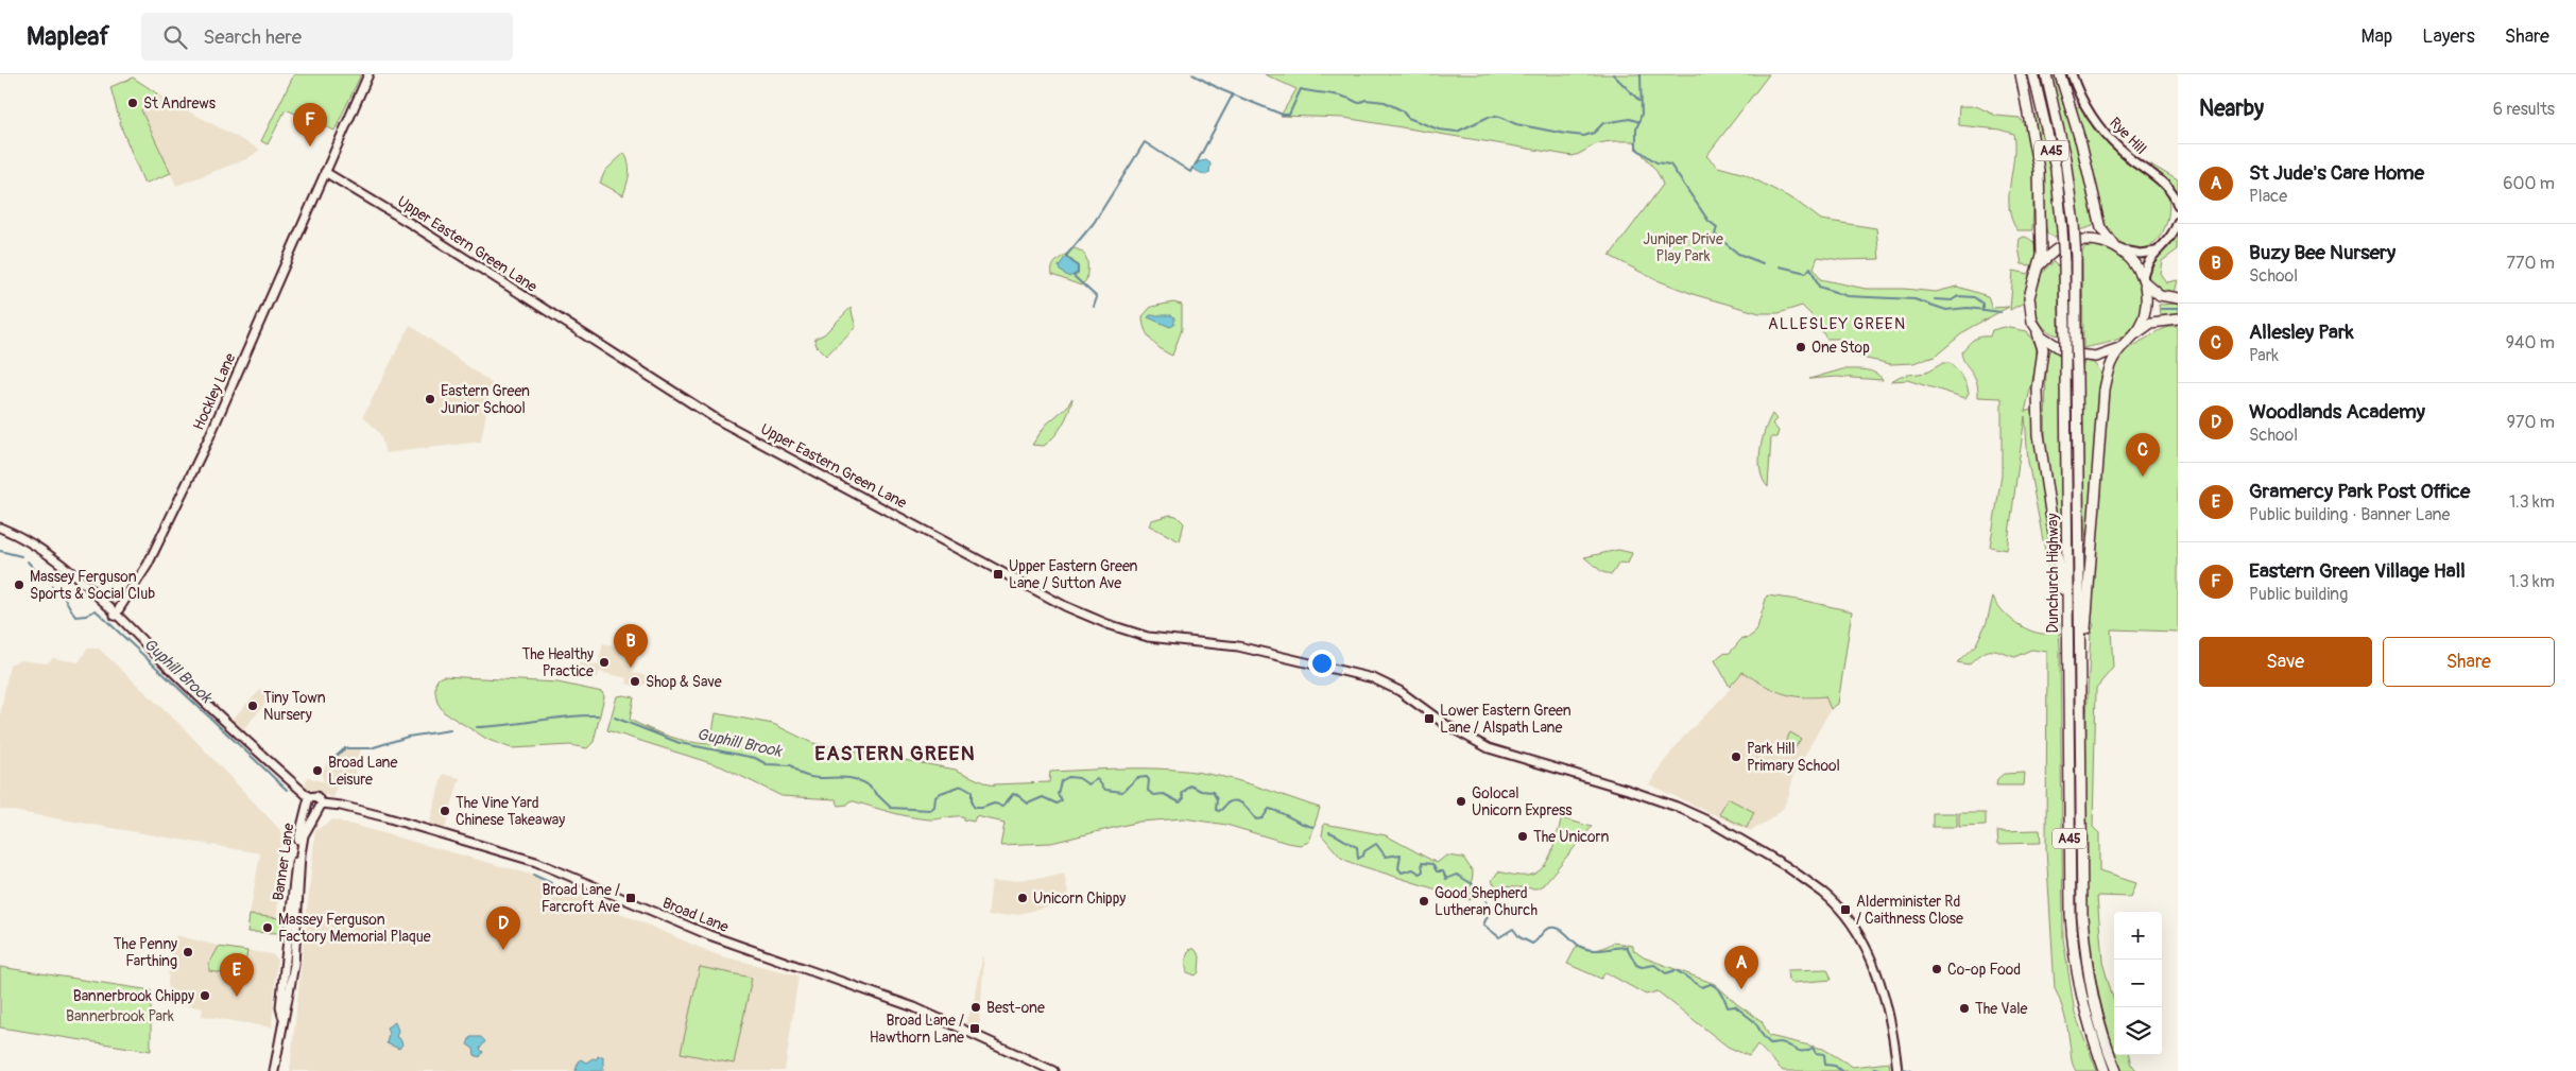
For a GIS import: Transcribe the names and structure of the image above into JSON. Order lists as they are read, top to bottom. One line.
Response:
{"streets":{"highway":["A45","Dunchurch Highway"],"street":["Rye Hill","Upper Eastern Green Lane","Hockley Lane","Banner Lane","Broad Lane"]},"crossings":[["Upper Eastern Green Lane","Hockley Lane"],["Banner Lane","Broad Lane"]],"districts":["ALLESLEY GREEN","EASTERN GREEN"],"water":["Guphill Brook"],"parks":["Juniper Drive Play Park","Bannerbrook Park"],"places":{"other":["St Andrews","One Stop","Eastern Green Junior School","Massey Ferguson Sports & Social Club","The Healthy Practice","Shop & Save","Tiny Town Nursery","Park Hill Primary School","Broad Lane Leisure","Golocal Unicorn Express","The Vine Yard Chinese Takeaway","The Unicorn","Unicorn Chippy","Good Shepherd Lutheran Church","Massey Ferguson Factory Memorial Plaque","The Penny Farthing","Co-op Food","Bannerbrook Chippy","Best-one","The Vale"],"transit":["Upper Eastern Green Lane / Sutton Ave","Lower Eastern Green Lane / Alspath Lane","Broad Lane / Farcroft Ave","Alderminister Rd / Caithness Close","Broad Lane / Hawthorn Lane"]},"page":{"header":"Mapleaf","search":"Search here","nav":["Map","Layers","Share"],"heading":["Nearby","6 results"],"pins":["F","C","B","D","A","E"],"list":[{"mark":"A","name":"St Jude's Care Home","note":"Place","value":"600 m"},{"mark":"B","name":"Buzy Bee Nursery","note":"School","value":"770 m"},{"mark":"C","name":"Allesley Park","note":"Park","value":"940 m"},{"mark":"D","name":"Woodlands Academy","note":"School","value":"970 m"},{"mark":"E","name":"Gramercy Park Post Office","note":"Public building · Banner Lane","value":"1.3 km"},{"mark":"F","name":"Eastern Green Village Hall","note":"Public building","value":"1.3 km"}],"buttons":["Save","Share"],"map_buttons":["+","−"]}}
